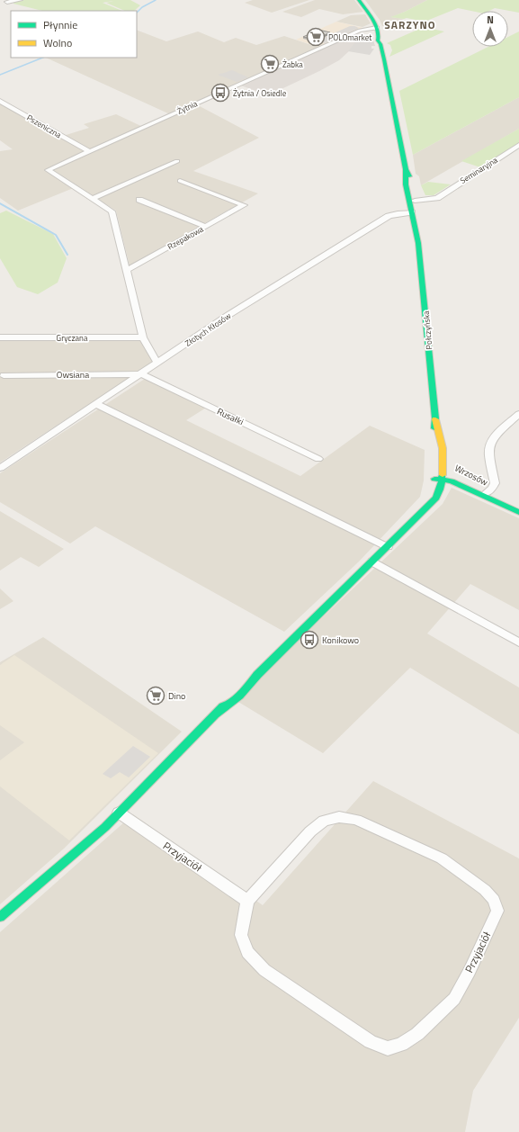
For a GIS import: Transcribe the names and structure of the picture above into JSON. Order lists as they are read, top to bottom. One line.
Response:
{"streets":{"main road":["Połczyńska","Wrzosów"],"street":["Żytnia","Pszeniczna","Seminaryjna","Rzepakowa","Złotych Kłosów","Gryczana","Owsiana","Rusałki","Przyjaciół"]},"crossings":[["Żytnia","Pszeniczna"],["Żytnia","Rzepakowa"],["Żytnia","Złotych Kłosów"],["Żytnia","Połczyńska"],["Żytnia","Gryczana"],["Seminaryjna","Połczyńska"],["Złotych Kłosów","Połczyńska"],["Złotych Kłosów","Owsiana"],["Złotych Kłosów","Rusałki"],["Połczyńska","Wrzosów"],["Owsiana","Rusałki"]],"districts":["SARZYNO"],"places":{"supermarket":["POLOmarket","Żabka","Dino"],"bus stop":["Żytnia / Osiedle","Konikowo"]},"legend":["Płynnie","Wolno"],"north":"top"}
